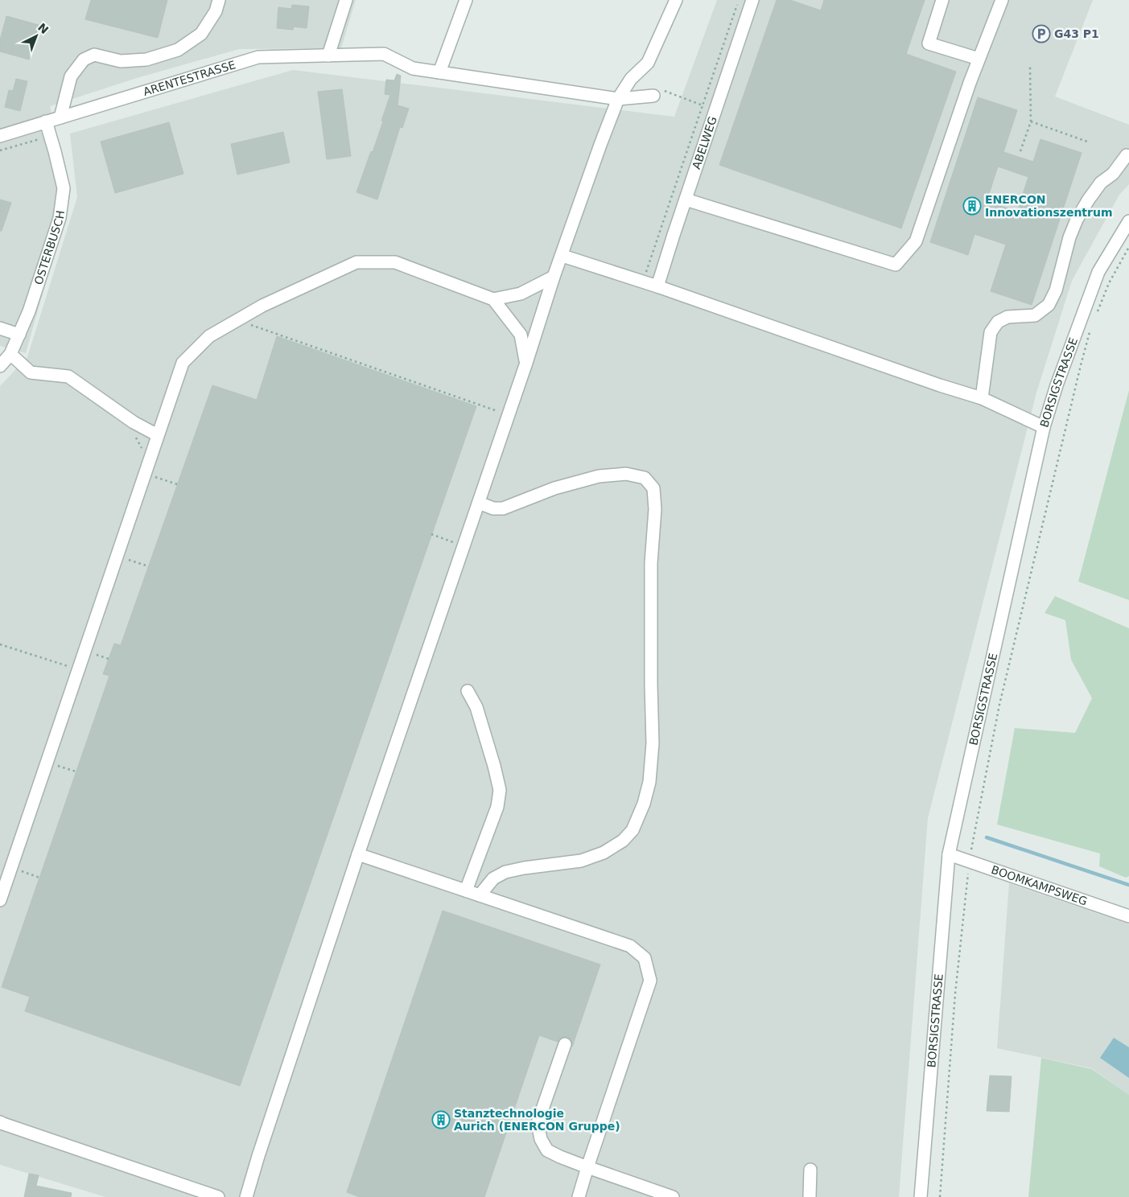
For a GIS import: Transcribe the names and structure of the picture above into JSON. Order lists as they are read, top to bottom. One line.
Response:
{"streets":{"street":["ARENTESTRASSE","ABELWEG","OSTERBUSCH","BORSIGSTRASSE","BOOMKAMPSWEG"]},"crossings":[["ARENTESTRASSE","OSTERBUSCH"],["BORSIGSTRASSE","BOOMKAMPSWEG"]],"places":{"parking":["G43 P1"],"building":["ENERCON Innovationszentrum","Stanztechnologie Aurich (ENERCON Gruppe)"]},"north":"top right"}
